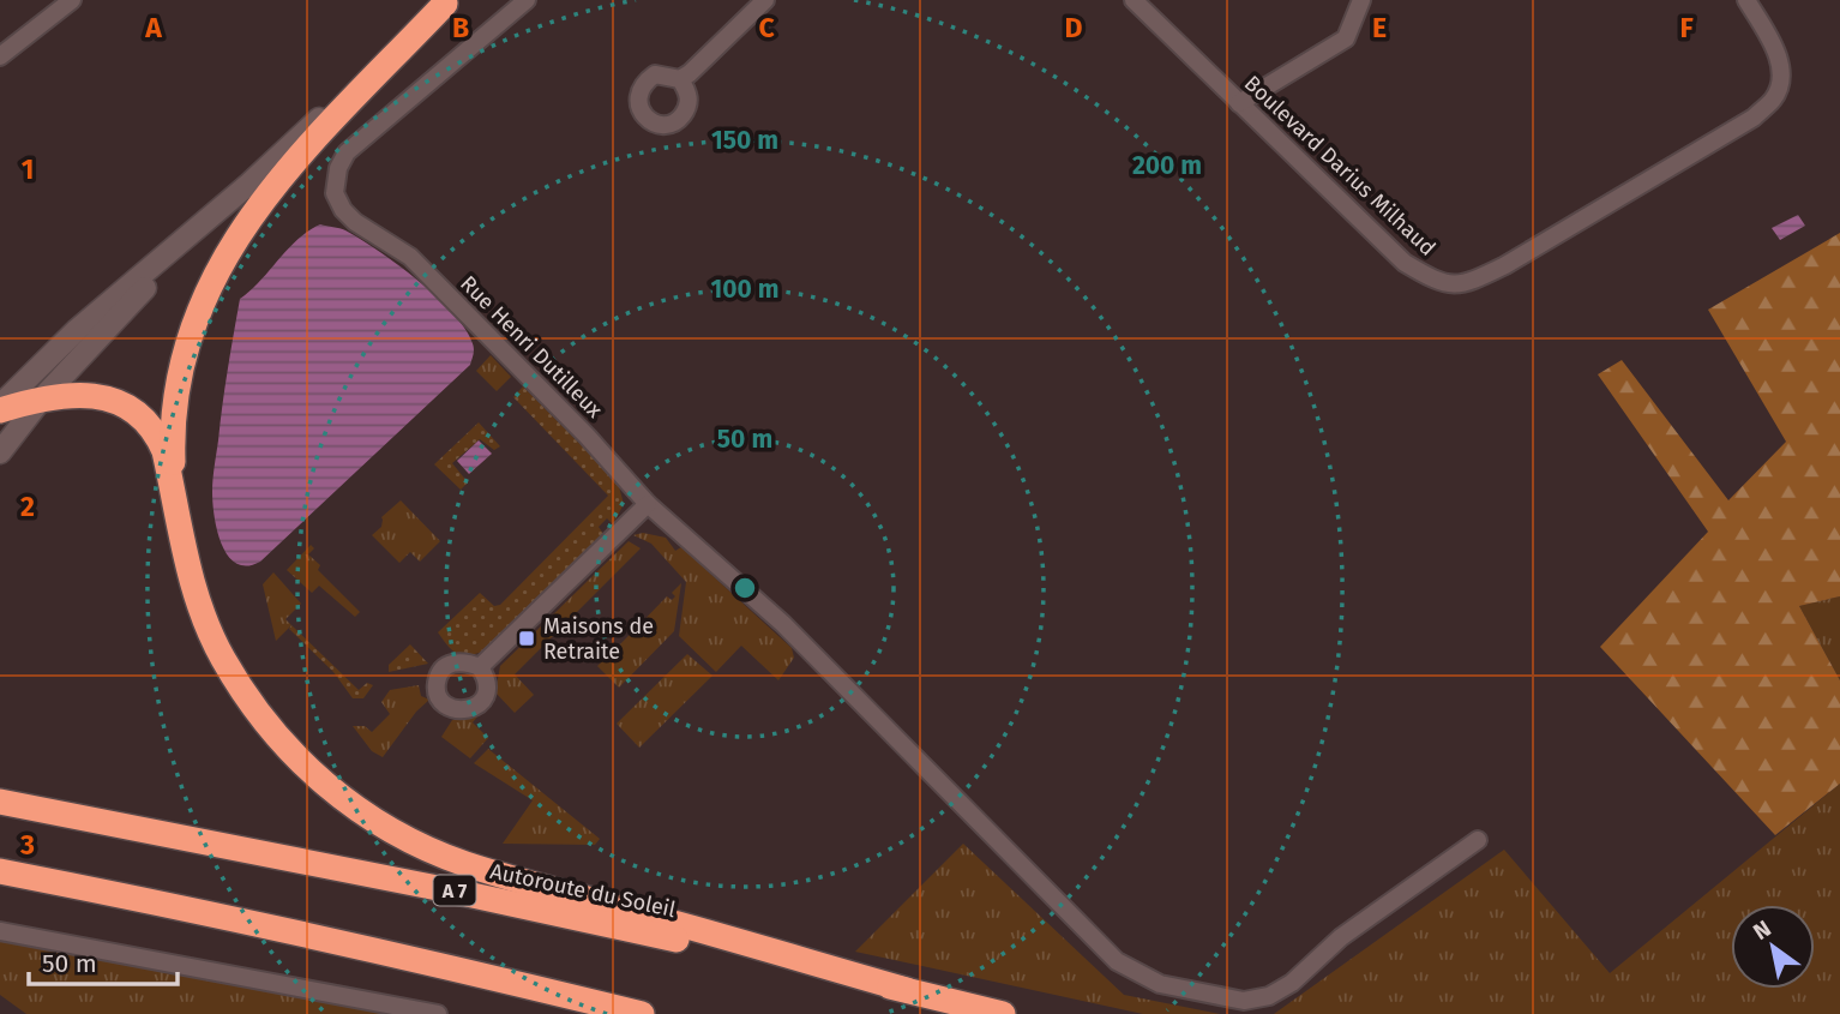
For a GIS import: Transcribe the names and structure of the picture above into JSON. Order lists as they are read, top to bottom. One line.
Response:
{"streets":{"highway":["A 7","Autoroute du Soleil"],"street":["Boulevard Darius Milhaud","Rue Henri Dutilleux"]},"places":{"transit":["Maisons de Retraite"]},"scale_bar":"50 m","north":"top left","grid":{"columns":["A","B","C","D","E","F"],"rows":["1","2","3"]},"rings":["150 m","200 m","100 m","50 m"]}
